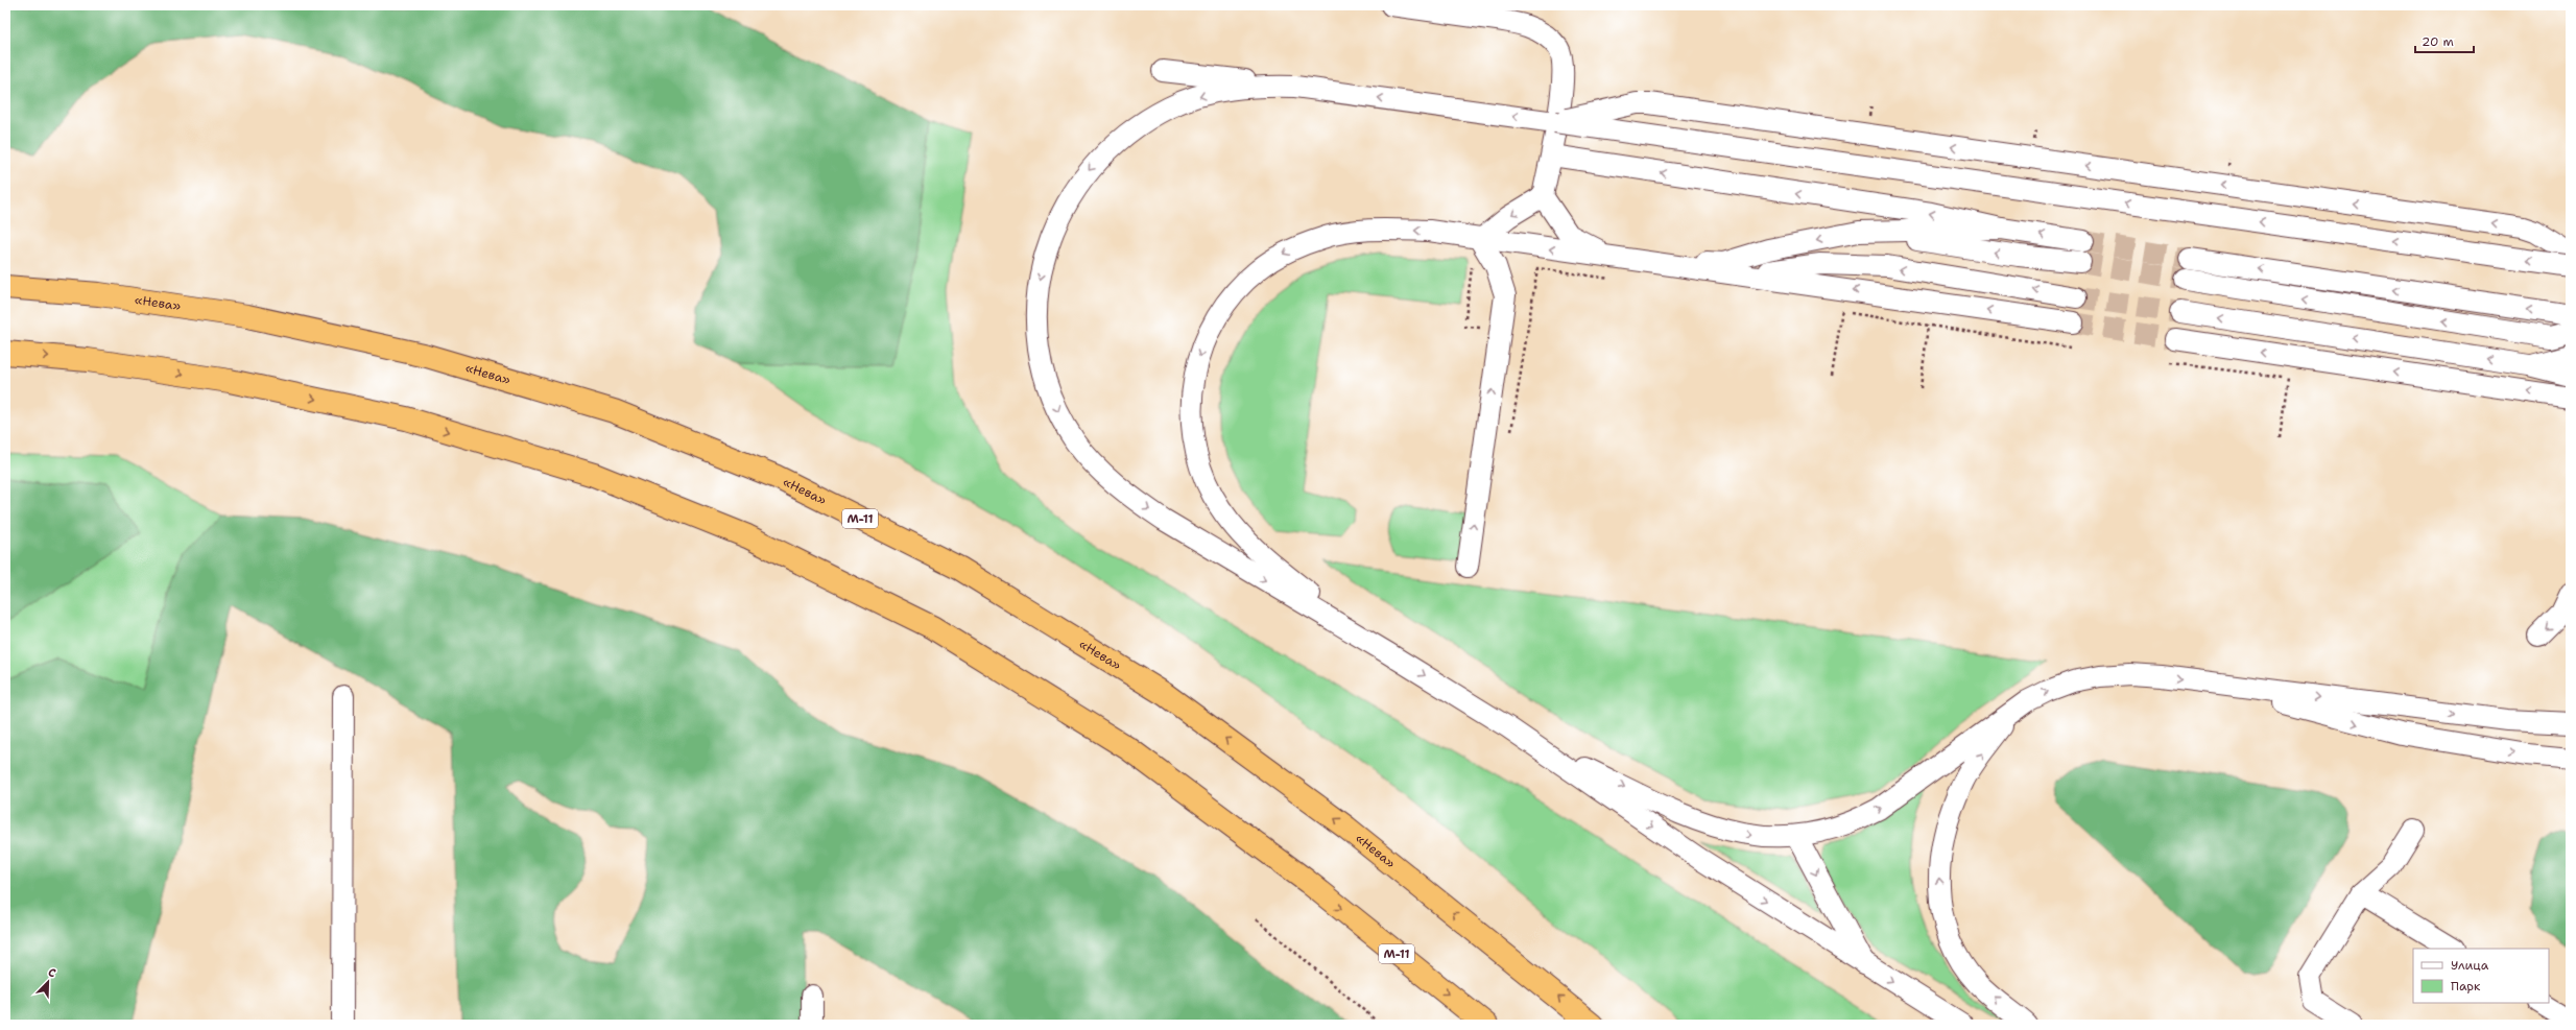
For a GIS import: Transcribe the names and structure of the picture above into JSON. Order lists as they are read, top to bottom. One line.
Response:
{"streets":{"highway":["«Нева»","М-11"]},"legend":["Улица","Парк"],"scale_bar":"20 m","north":"top right"}
